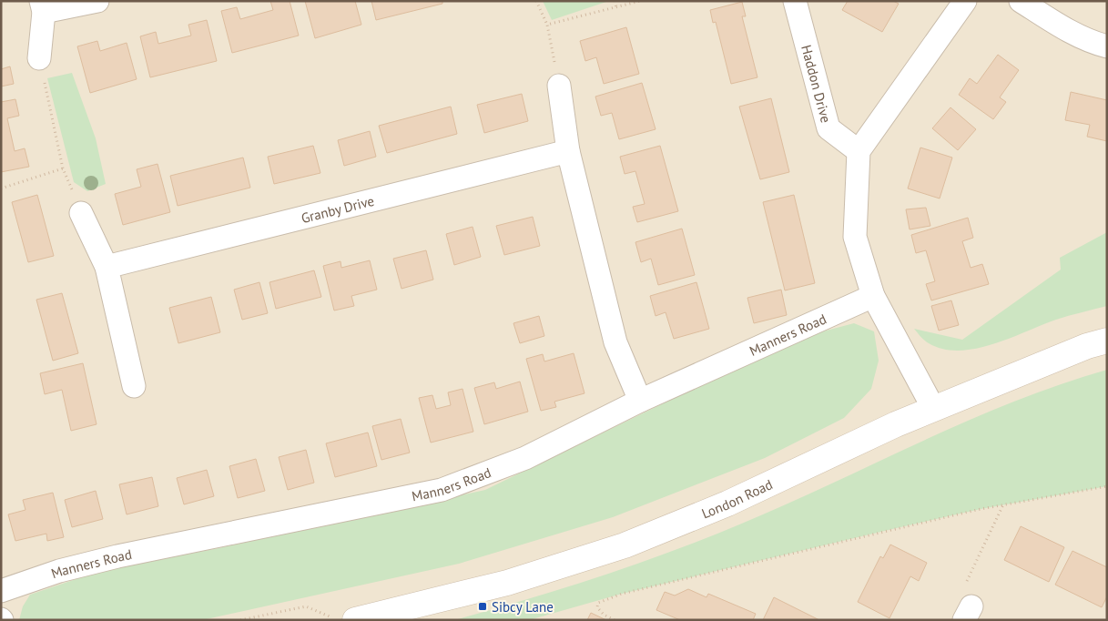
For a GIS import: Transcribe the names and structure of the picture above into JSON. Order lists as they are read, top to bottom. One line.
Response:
{"streets":{"main road":["London Road"],"street":["Haddon Drive","Granby Drive","Manners Road"]},"places":{"transit":["Sibcy Lane"]}}
